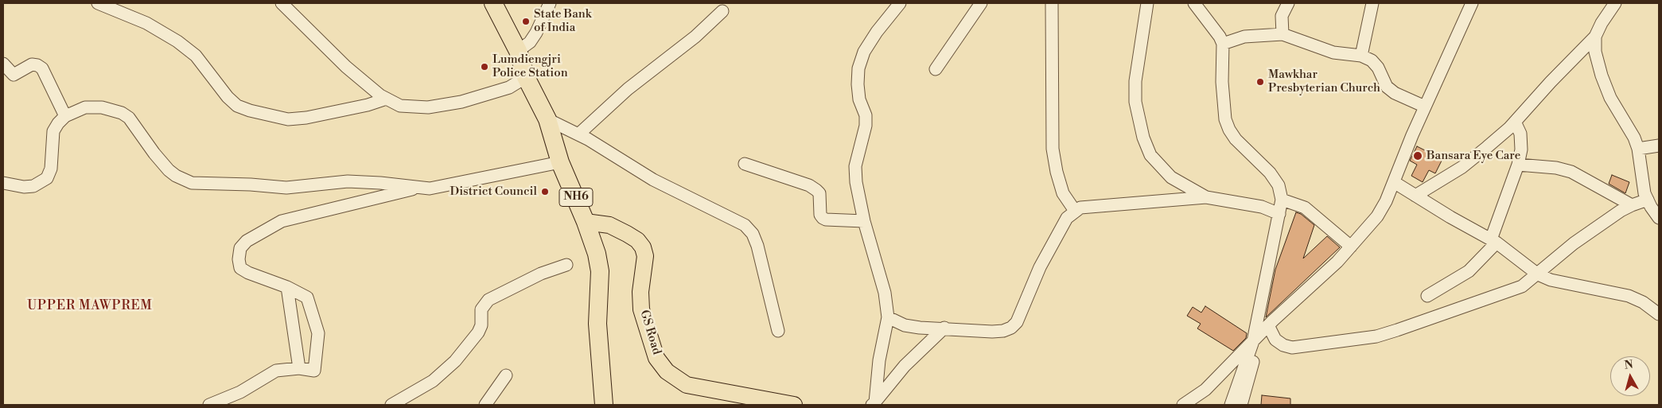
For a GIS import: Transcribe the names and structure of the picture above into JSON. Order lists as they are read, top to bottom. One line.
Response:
{"streets":{"highway":["NH6"],"main road":["GS Road"]},"crossings":[["NH6","GS Road"]],"districts":["UPPER MAWPREM"],"places":["State Bank of India","Lumdiengjri Police Station","Mawkhar Presbyterian Church","Bansara Eye Care","District Council"],"north":"top"}
